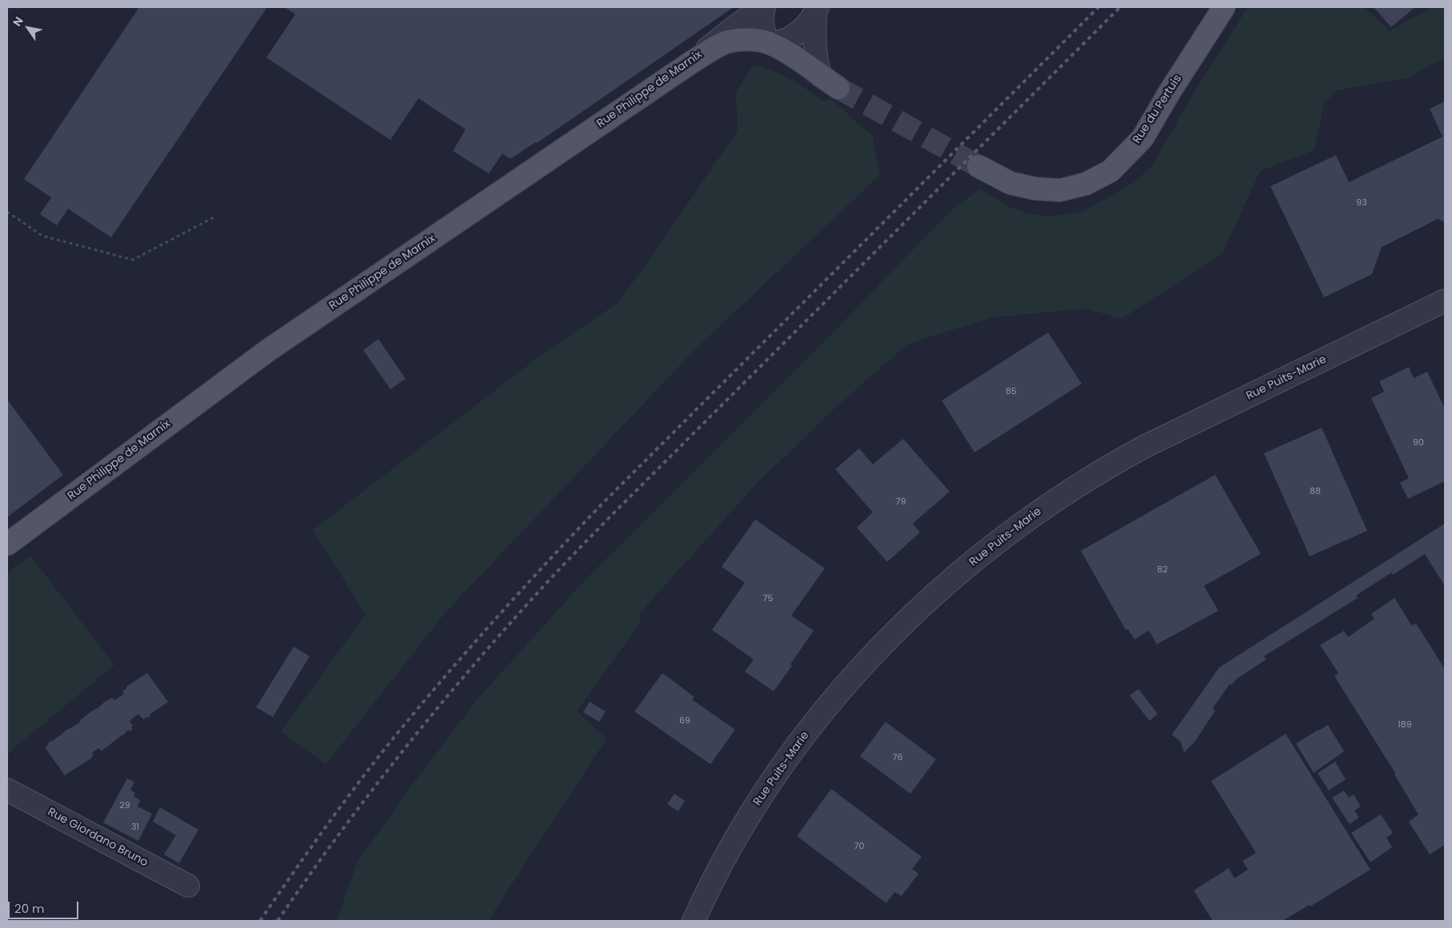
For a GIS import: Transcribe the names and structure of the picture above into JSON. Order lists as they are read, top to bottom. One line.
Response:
{"streets":{"main road":["Rue Philippe de Marnix","Rue du Pertuis"],"street":["Rue Puits-Marie","Rue Giordano Bruno"]},"house_numbers":["93","85","90","88","79","82","75","69","189","76","29","31","70"],"scale_bar":"20 m","north":"top left"}
